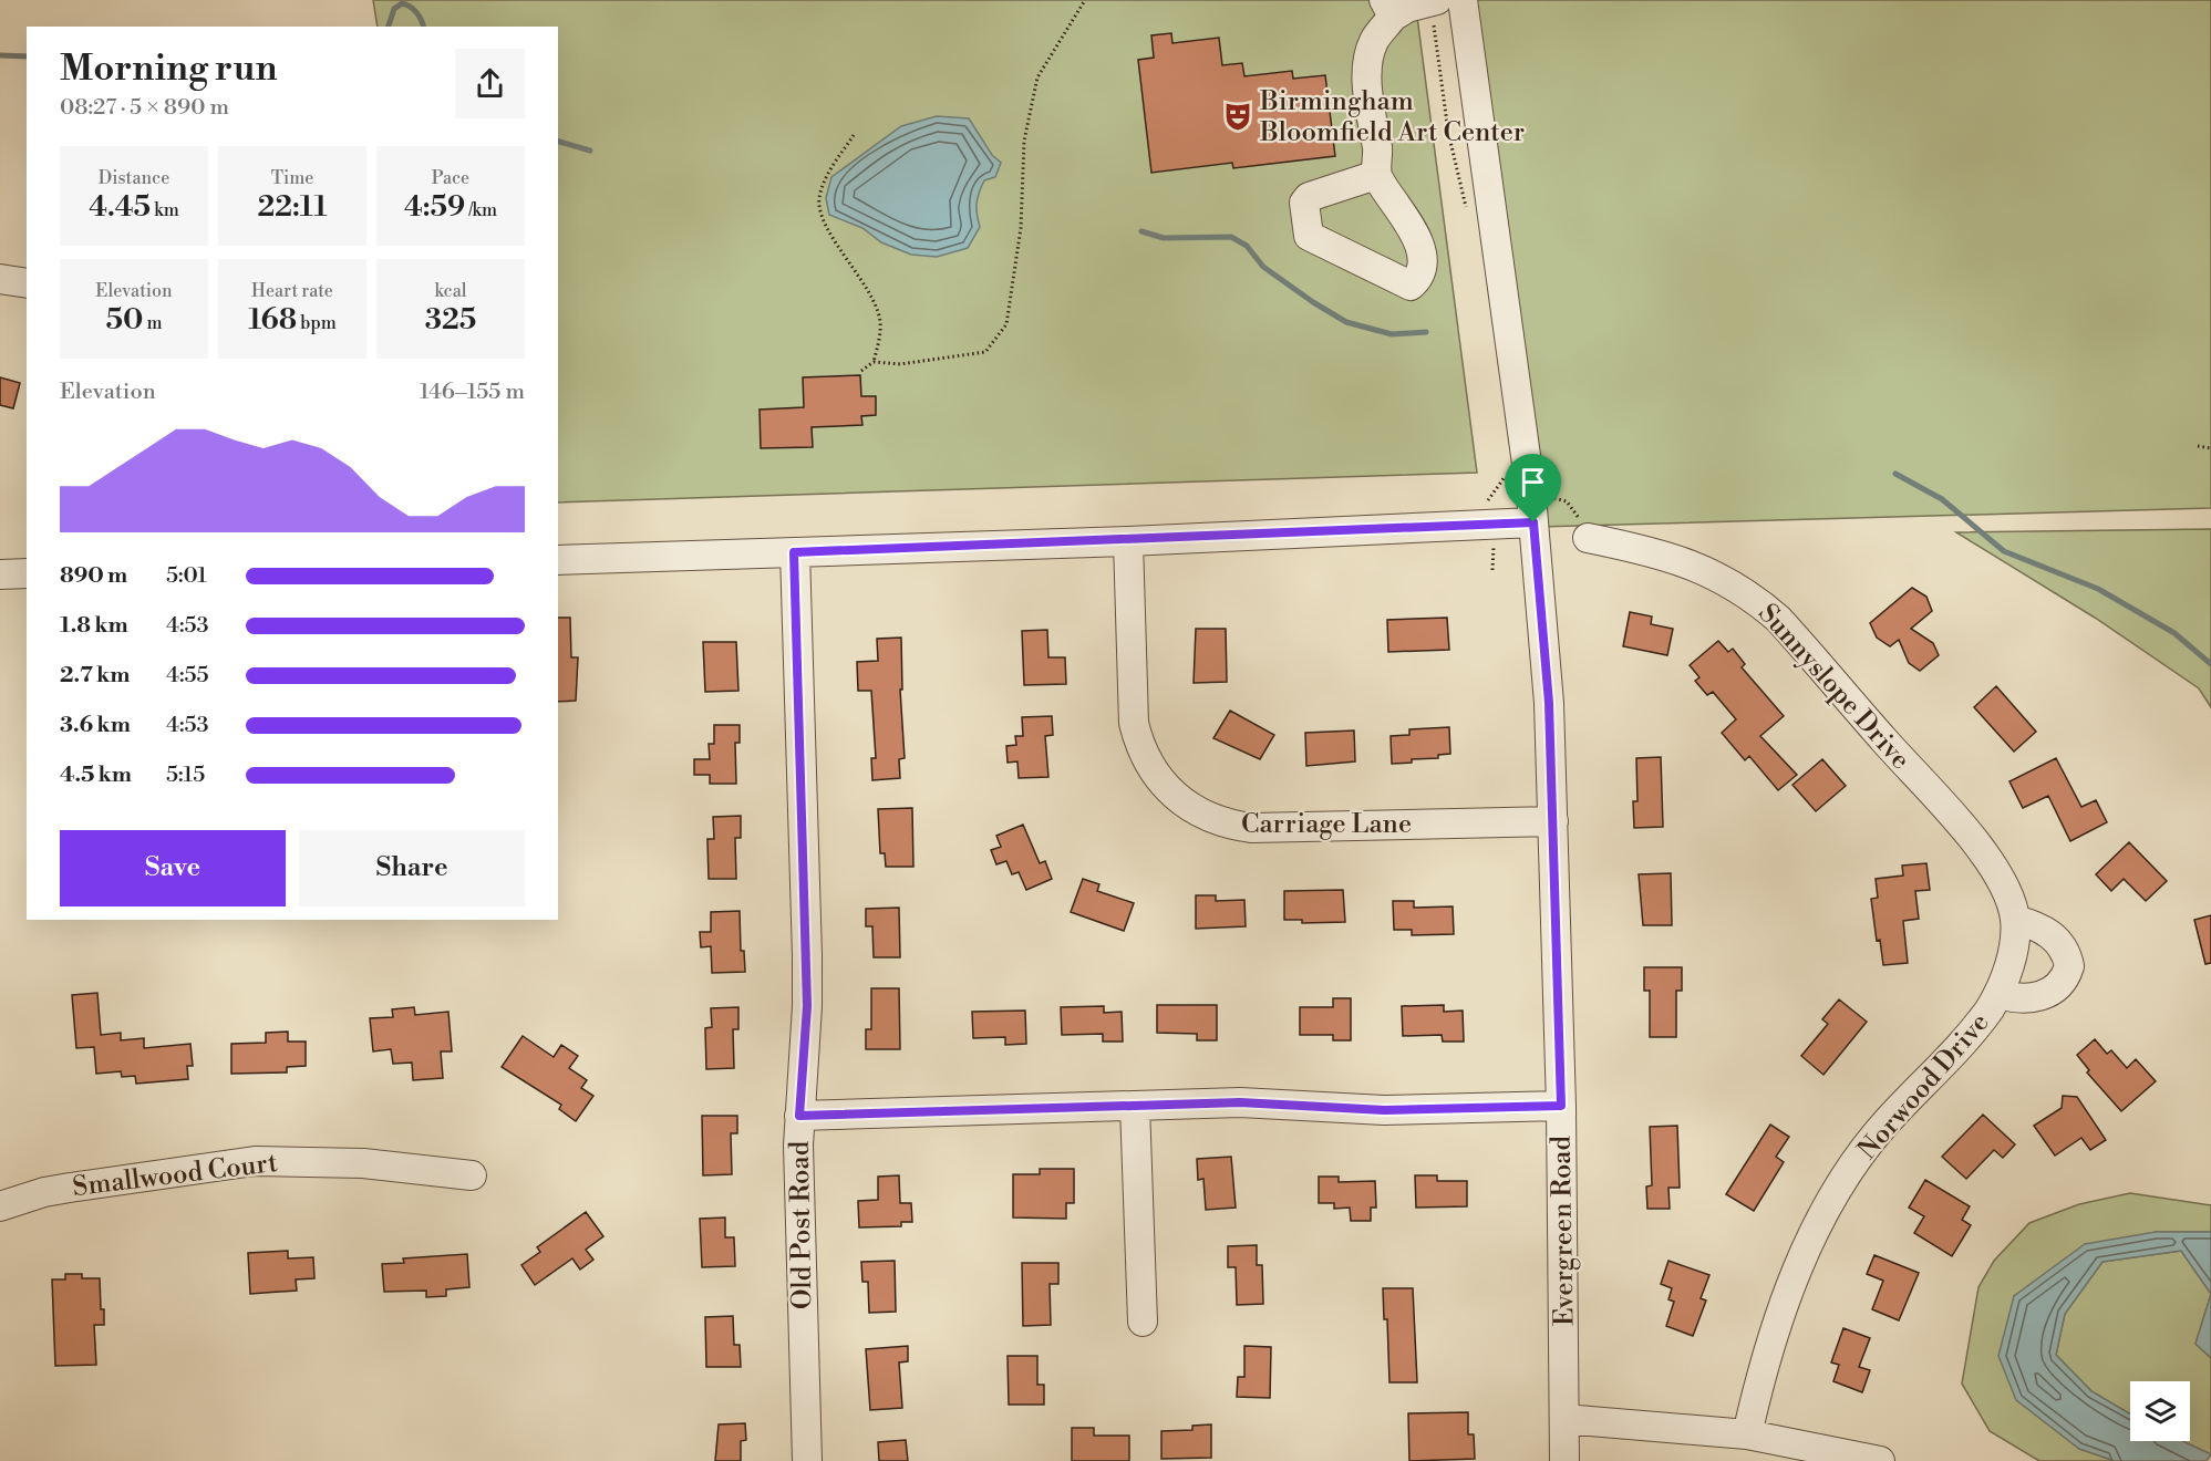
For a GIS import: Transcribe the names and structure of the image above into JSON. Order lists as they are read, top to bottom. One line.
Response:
{"streets":{"street":["Sunnyslope Drive","Carriage Lane","Norwood Drive","Smallwood Court","Old Post Road","Evergreen Road"]},"crossings":[["Sunnyslope Drive","Norwood Drive"],["Carriage Lane","Evergreen Road"]],"places":{"theatre":["Birmingham Bloomfield Art Center"]},"page":{"heading":["Morning run","08:27 · 5 × 890 m"],"stats":[["Distance","4.45 km"],["Time","22:11"],["Pace","4:59 /km"],["Elevation","50 m"],["Heart rate","168 bpm"],["kcal","325"]],"chart":["Elevation","146–155 m"],"list":[{"name":"890 m","note":"5:01"},{"name":"1.8 km","note":"4:53"},{"name":"2.7 km","note":"4:55"},{"name":"3.6 km","note":"4:53"},{"name":"4.5 km","note":"5:15"}],"buttons":["Save","Share"]}}
